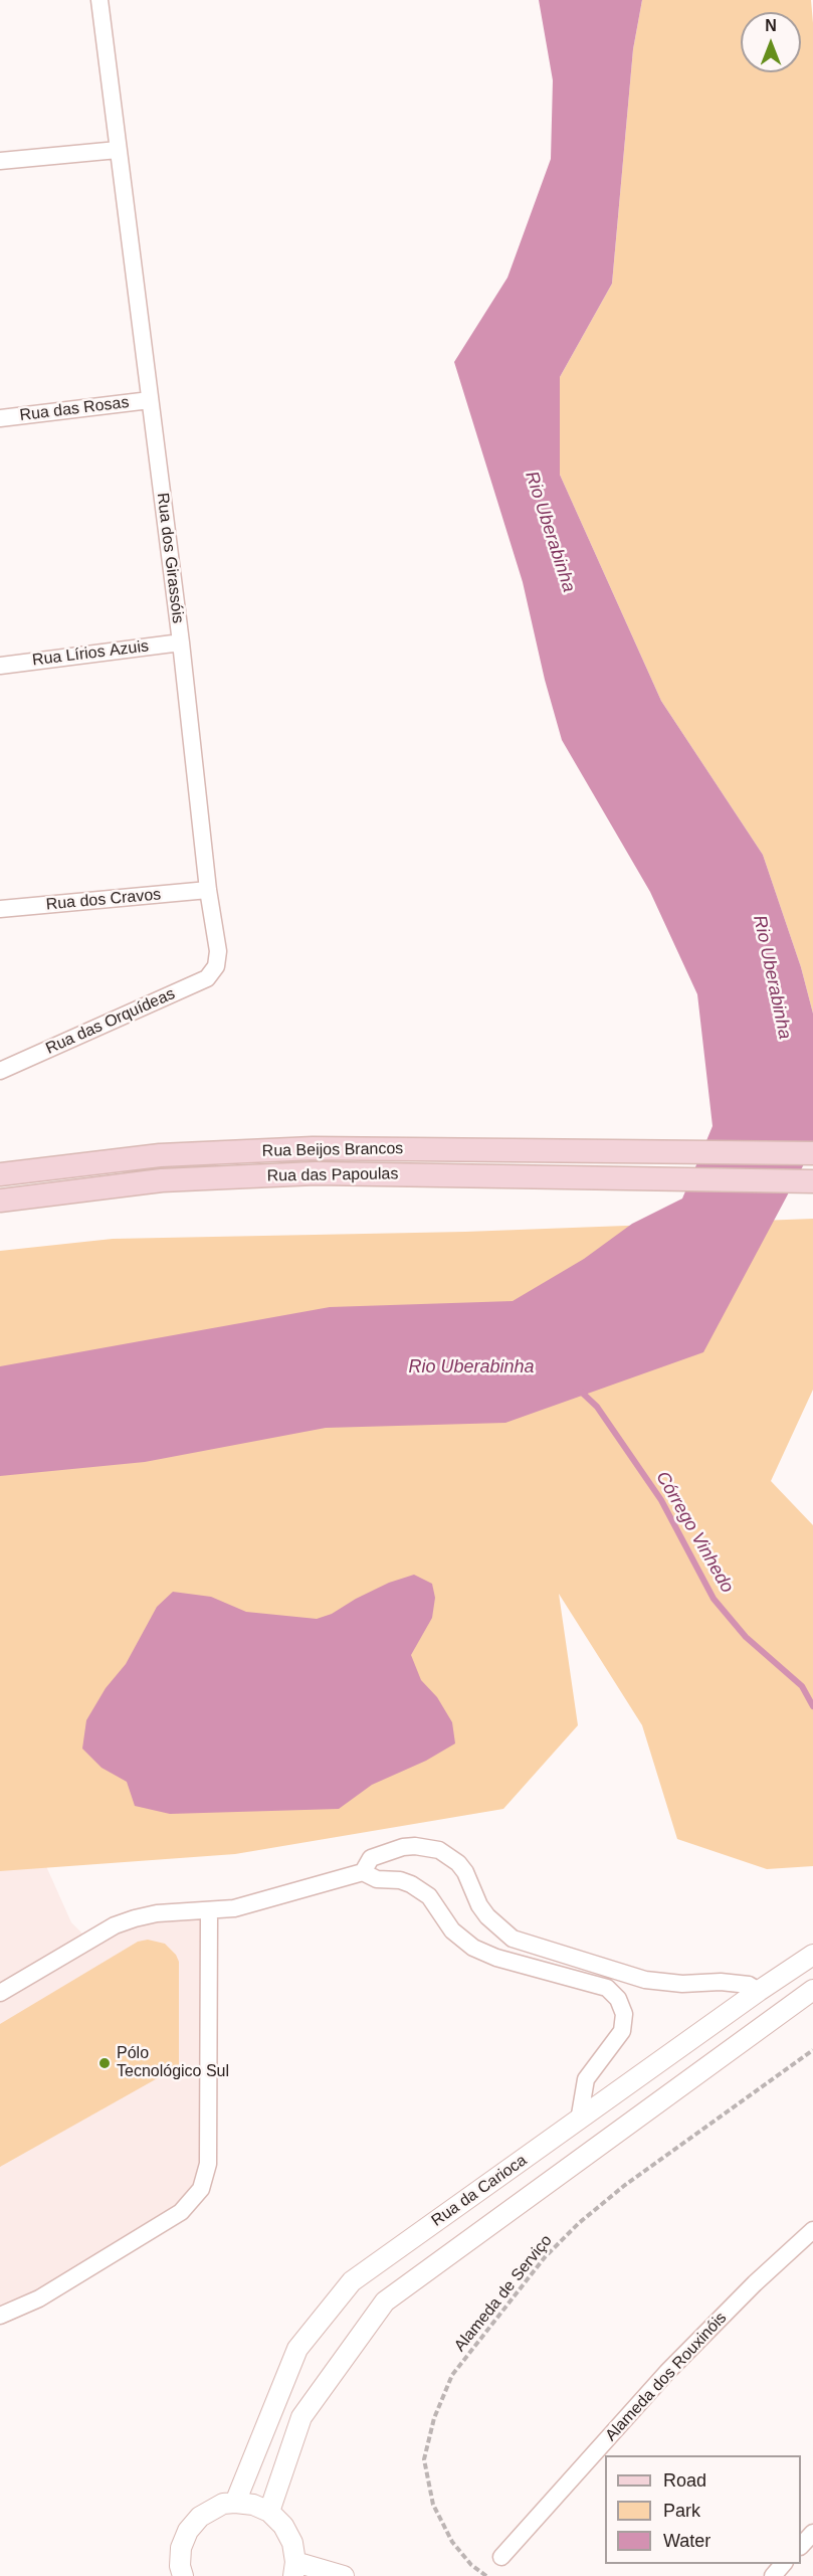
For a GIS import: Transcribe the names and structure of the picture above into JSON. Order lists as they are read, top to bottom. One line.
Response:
{"streets":{"main road":["Rua Beijos Brancos","Rua das Papoulas"],"street":["Rua das Rosas","Rua dos Girassóis","Rua Lírios Azuis","Rua dos Cravos","Rua das Orquídeas","Rua da Carioca","Alameda dos Rouxinóis"],"path":["Alameda de Serviço"]},"crossings":[["Rua das Rosas","Rua dos Girassóis"],["Rua dos Girassóis","Rua Lírios Azuis"],["Rua dos Girassóis","Rua dos Cravos"],["Rua dos Girassóis","Rua das Orquídeas"]],"water":["Rio Uberabinha","Córrego Vinhedo"],"places":["Pólo Tecnológico Sul"],"legend":["Road","Park","Water"],"north":"top"}
